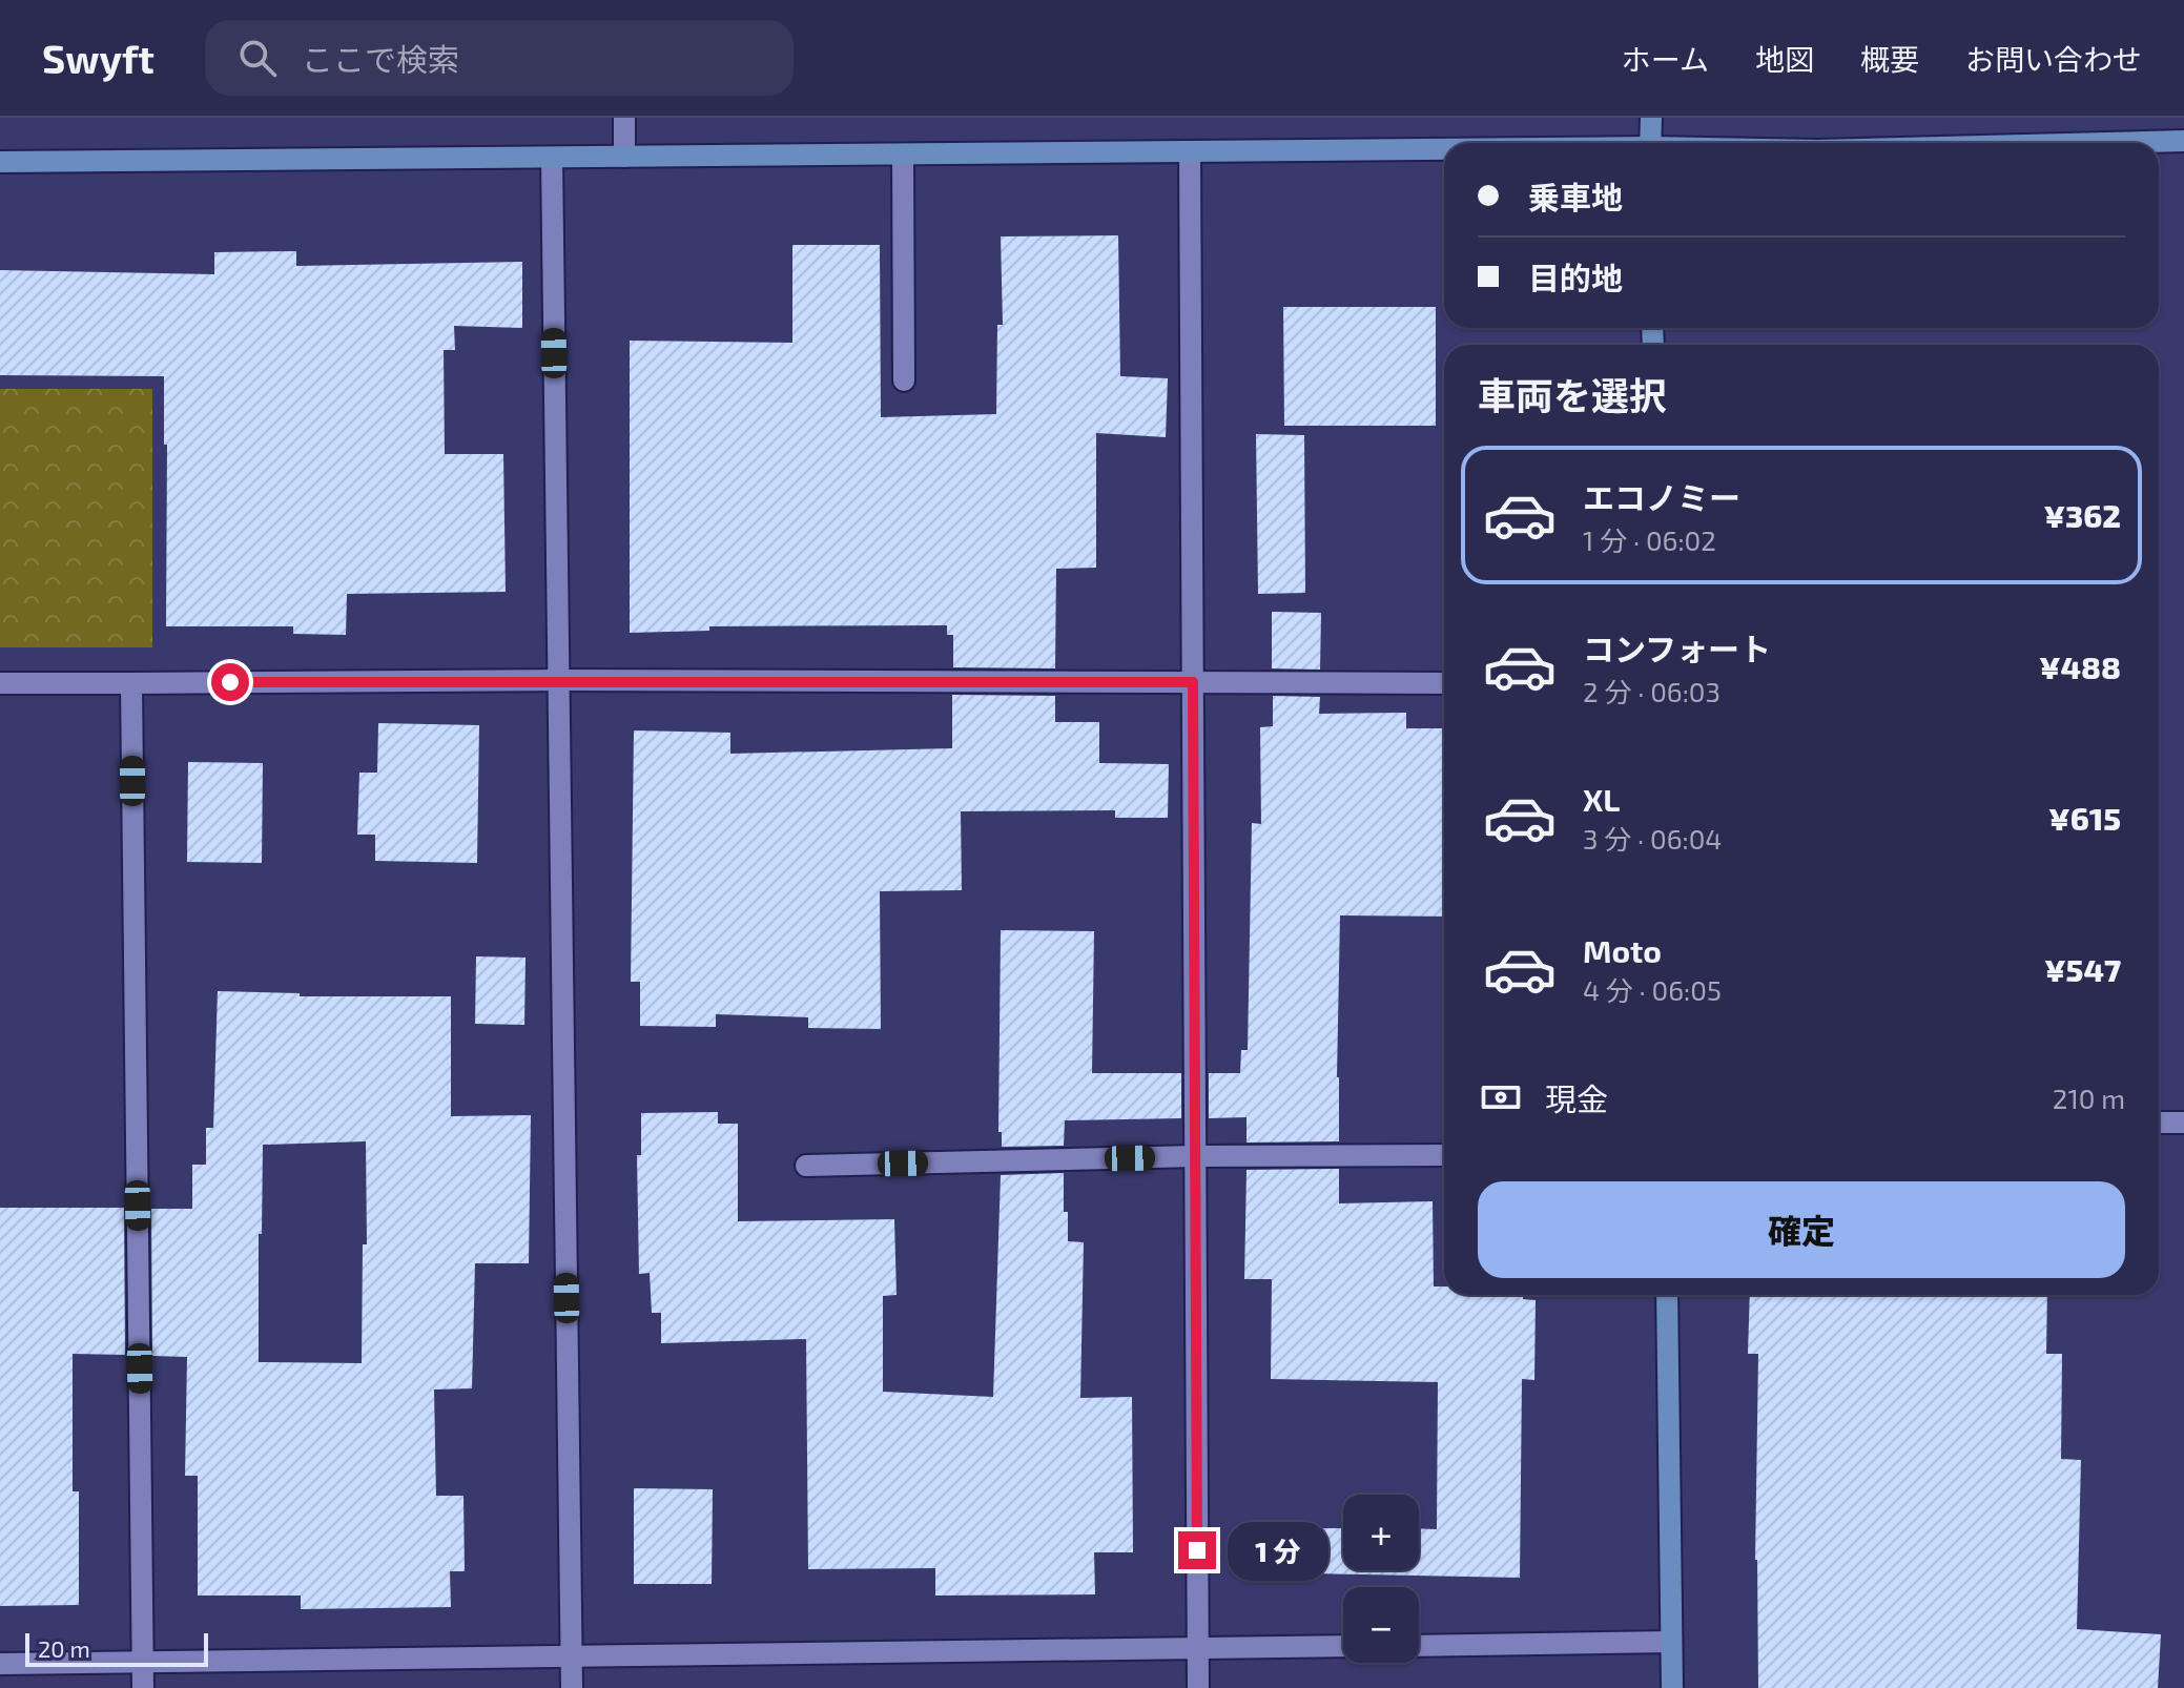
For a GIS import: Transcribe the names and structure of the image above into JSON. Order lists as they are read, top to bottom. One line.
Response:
{"scale_bar":"20 m","page":{"header":"Swyft","search":"ここで検索","nav":["ホーム","地図","概要","お問い合わせ"],"banner":["乗車地","目的地"],"heading":"車両を選択","list":[{"name":"エコノミー","note":"1 分 · 06:02","value":"¥362"},{"name":"コンフォート","note":"2 分 · 06:03","value":"¥488"},{"name":"XL","note":"3 分 · 06:04","value":"¥615"},{"name":"Moto","note":"4 分 · 06:05","value":"¥547"}],"pay":["現金","210 m"],"buttons":"確定","map_buttons":["+","−"],"bubble":"1 分","scale":"20 m"}}
